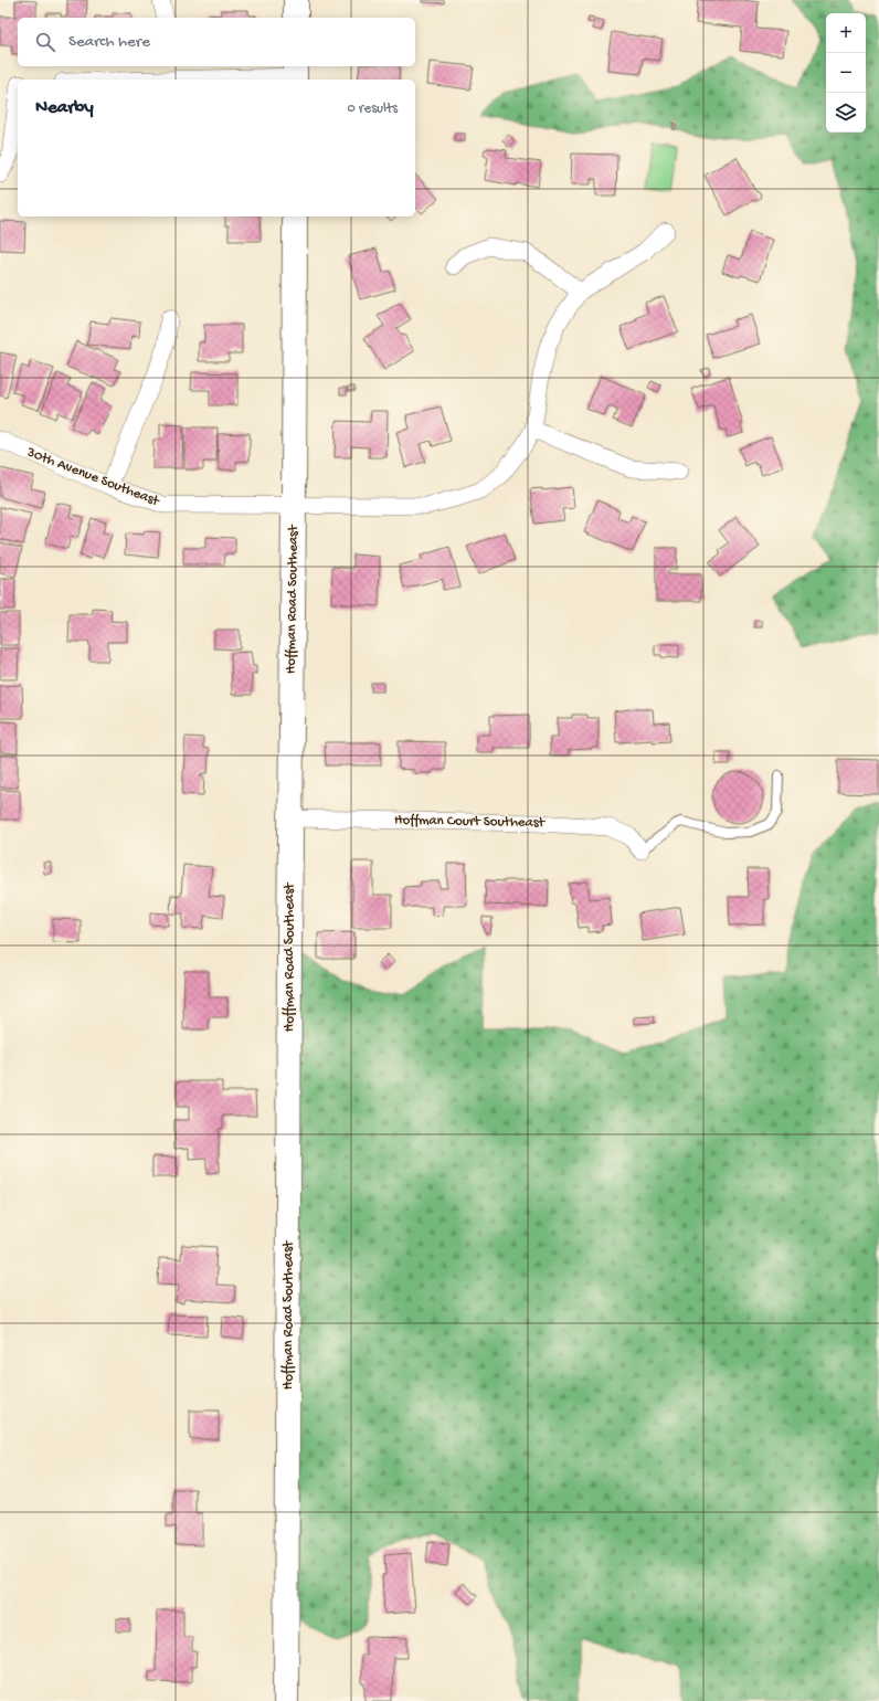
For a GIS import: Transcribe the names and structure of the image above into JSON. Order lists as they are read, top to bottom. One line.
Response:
{"streets":{"street":["30th Avenue Southeast","Hoffman Road Southeast","Hoffman Court Southeast"]},"crossings":[["30th Avenue Southeast","Hoffman Road Southeast"],["Hoffman Road Southeast","Hoffman Court Southeast"]],"page":{"map_buttons":["+","−"],"search":"Search here","heading":["Nearby","0 results"]}}
